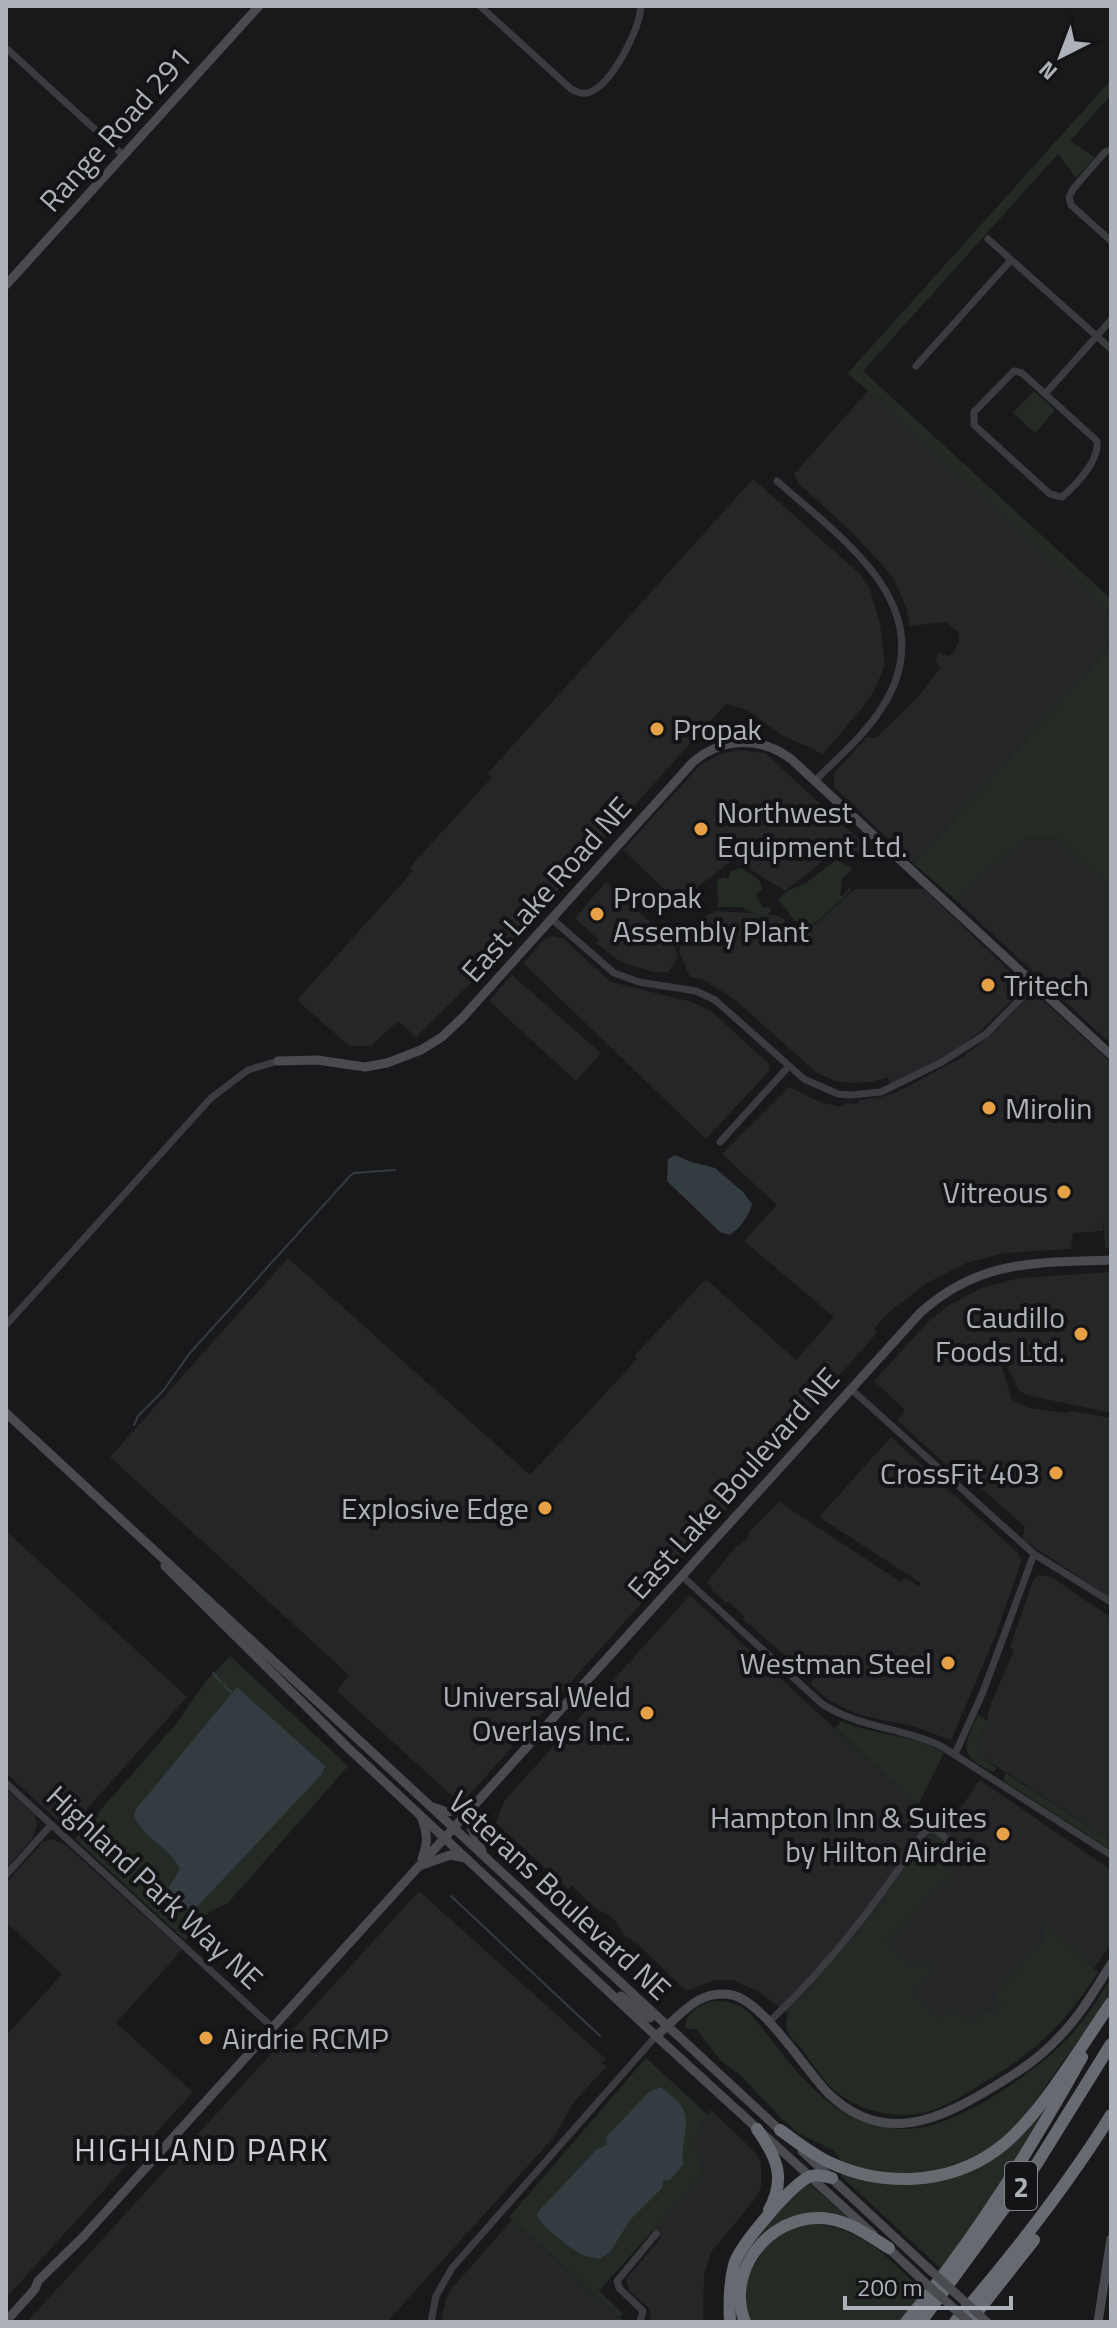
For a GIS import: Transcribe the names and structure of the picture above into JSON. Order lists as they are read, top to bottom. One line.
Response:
{"streets":{"highway":["2"],"main road":["Range Road 291","East Lake Road NE","East Lake Boulevard NE","Veterans Boulevard NE"],"street":["Highland Park Way NE"]},"crossings":[["East Lake Boulevard NE","Highland Park Way NE"],["East Lake Boulevard NE","Veterans Boulevard NE"]],"districts":["HIGHLAND PARK"],"places":["Propak","Northwest Equipment Ltd.","Propak Assembly Plant","Tritech","Mirolin","Vitreous","Caudillo Foods Ltd.","CrossFit 403","Explosive Edge","Westman Steel","Universal Weld Overlays Inc.","Hampton Inn & Suites by Hilton Airdrie","Airdrie RCMP"],"scale_bar":"200 m","north":"bottom left"}
